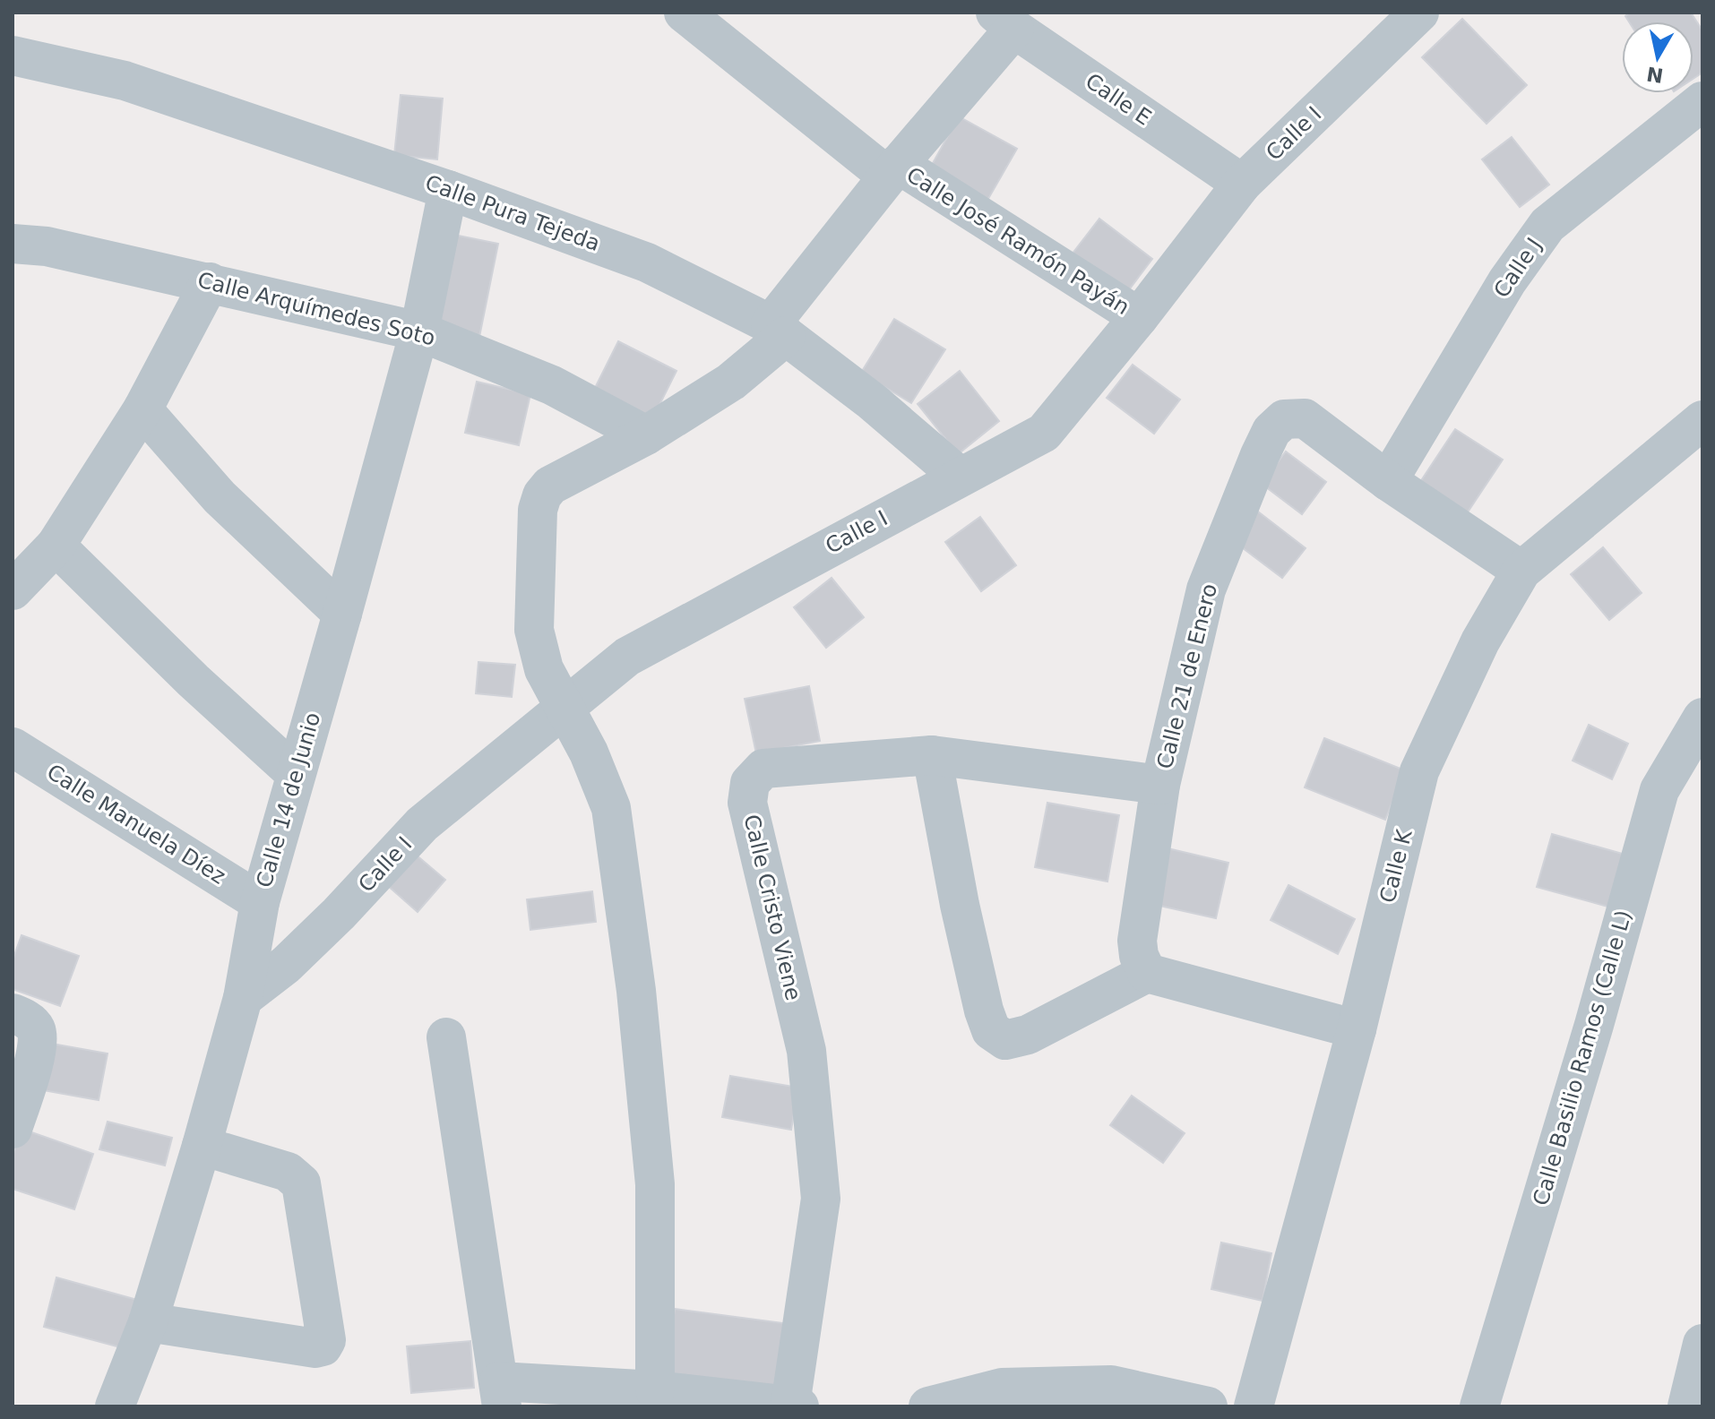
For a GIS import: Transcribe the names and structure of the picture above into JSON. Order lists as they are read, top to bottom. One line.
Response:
{"streets":{"street":["Calle E","Calle I","Calle Pura Tejeda","Calle José Ramón Payán","Calle J","Calle Arquímedes Soto","Calle 21 de Enero","Calle 14 de Junio","Calle Manuela Díez","Calle K","Calle Cristo Viene","Calle Basilio Ramos (Calle L)"]},"crossings":[["Calle E","Calle I"],["Calle I","Calle Pura Tejeda"],["Calle I","Calle José Ramón Payán"],["Calle I","Calle 14 de Junio"],["Calle Pura Tejeda","Calle 14 de Junio"],["Calle J","Calle 21 de Enero"],["Calle Arquímedes Soto","Calle 14 de Junio"],["Calle 21 de Enero","Calle K"],["Calle 21 de Enero","Calle Cristo Viene"],["Calle 14 de Junio","Calle Manuela Díez"]],"north":"bottom"}
